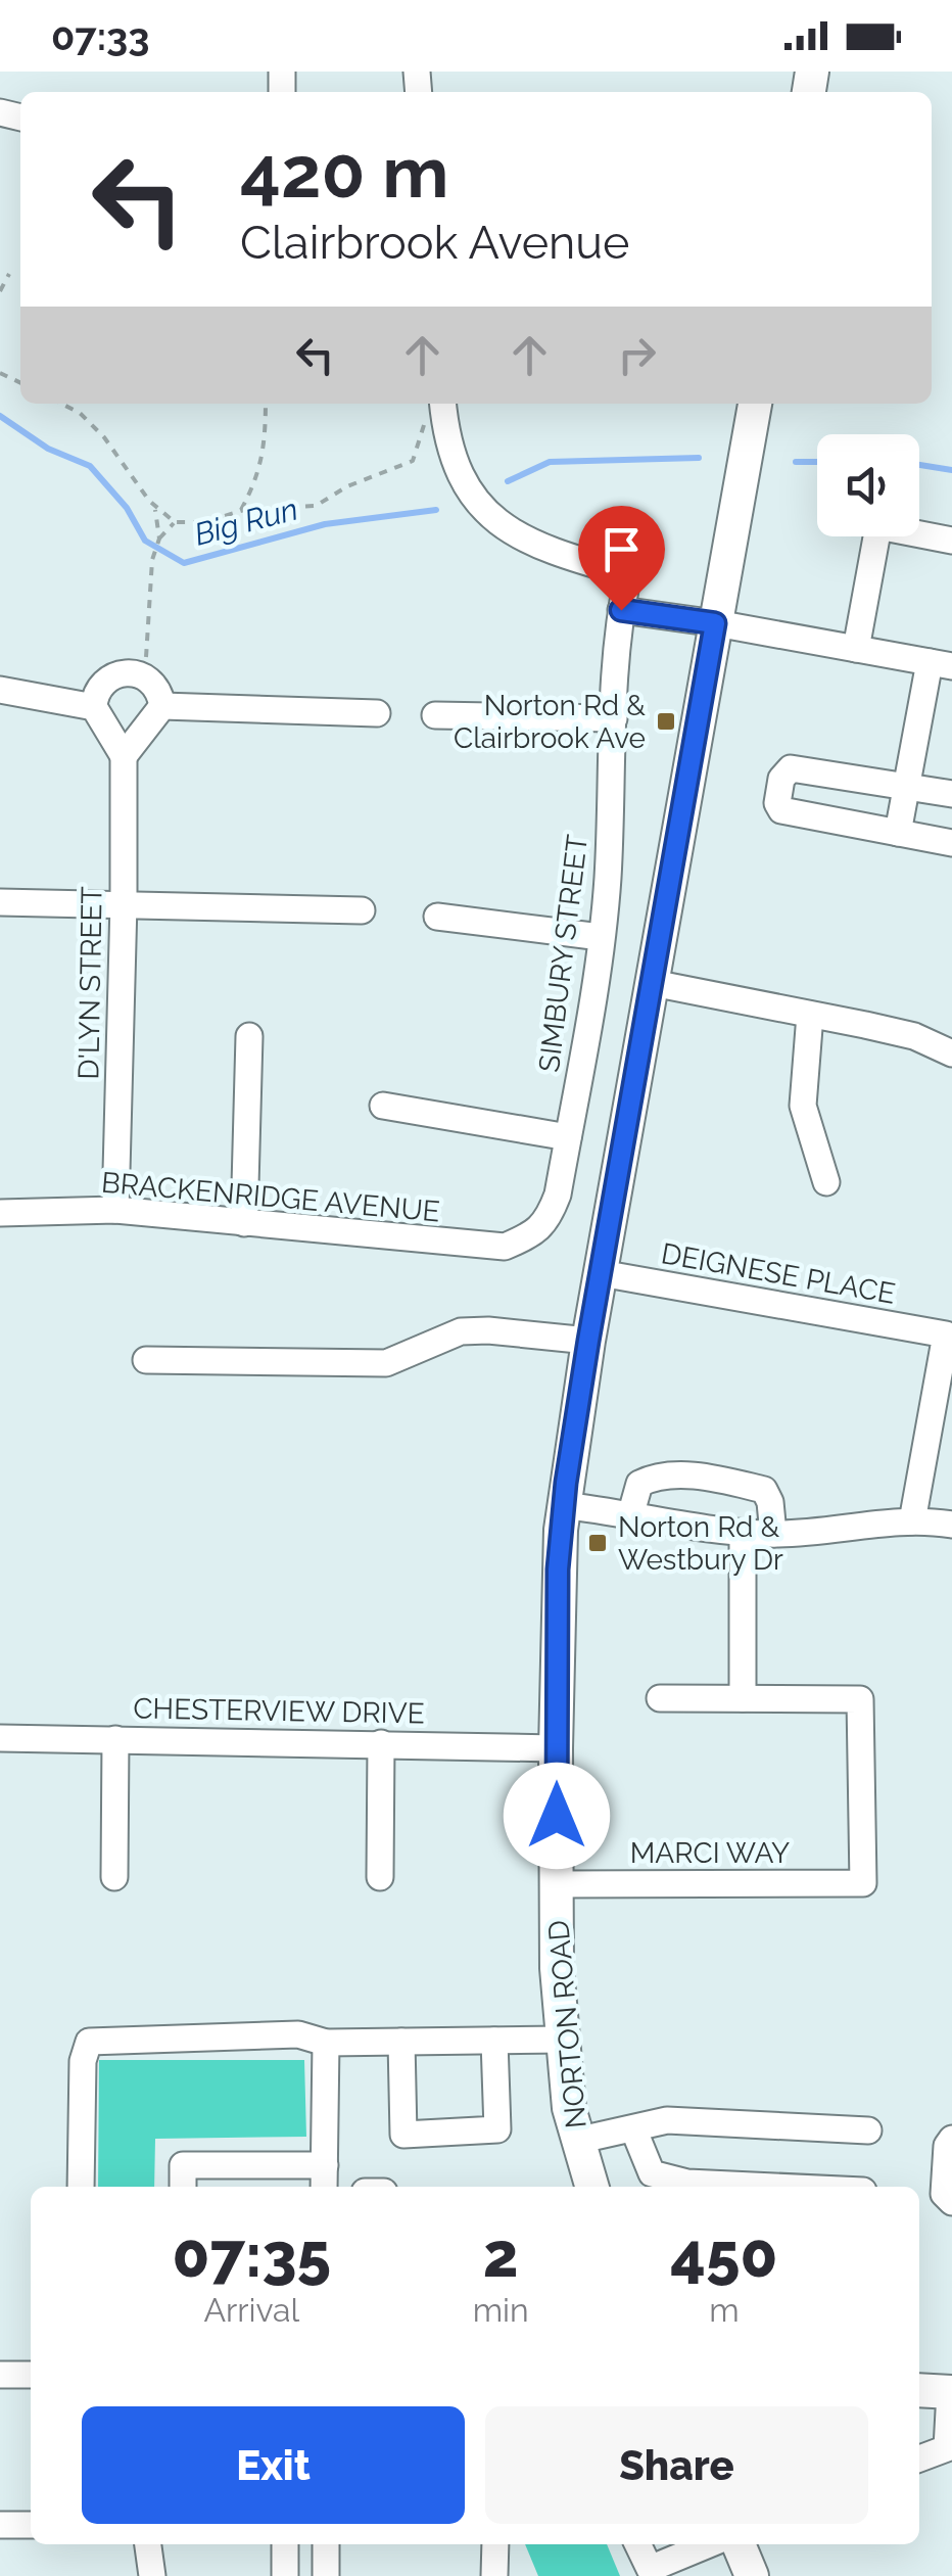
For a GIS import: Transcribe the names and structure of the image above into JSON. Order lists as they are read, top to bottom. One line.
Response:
{"streets":{"main road":["NORTON ROAD"],"street":["SIMBURY STREET","D'LYN STREET","BRACKENRIDGE AVENUE","DEIGNESE PLACE","CHESTERVIEW DRIVE","MARCI WAY"]},"crossings":[["SIMBURY STREET","BRACKENRIDGE AVENUE"],["D'LYN STREET","BRACKENRIDGE AVENUE"],["DEIGNESE PLACE","NORTON ROAD"],["CHESTERVIEW DRIVE","NORTON ROAD"],["MARCI WAY","NORTON ROAD"]],"water":["Big Run"],"places":{"transit":["Norton Rd & Clairbrook Ave","Norton Rd & Westbury Dr"]},"page":{"status":"07:33","turn":["420 m","Clairbrook Avenue"],"eta":["07:35","Arrival","2","min","450","m"],"buttons":["Exit","Share"]}}
